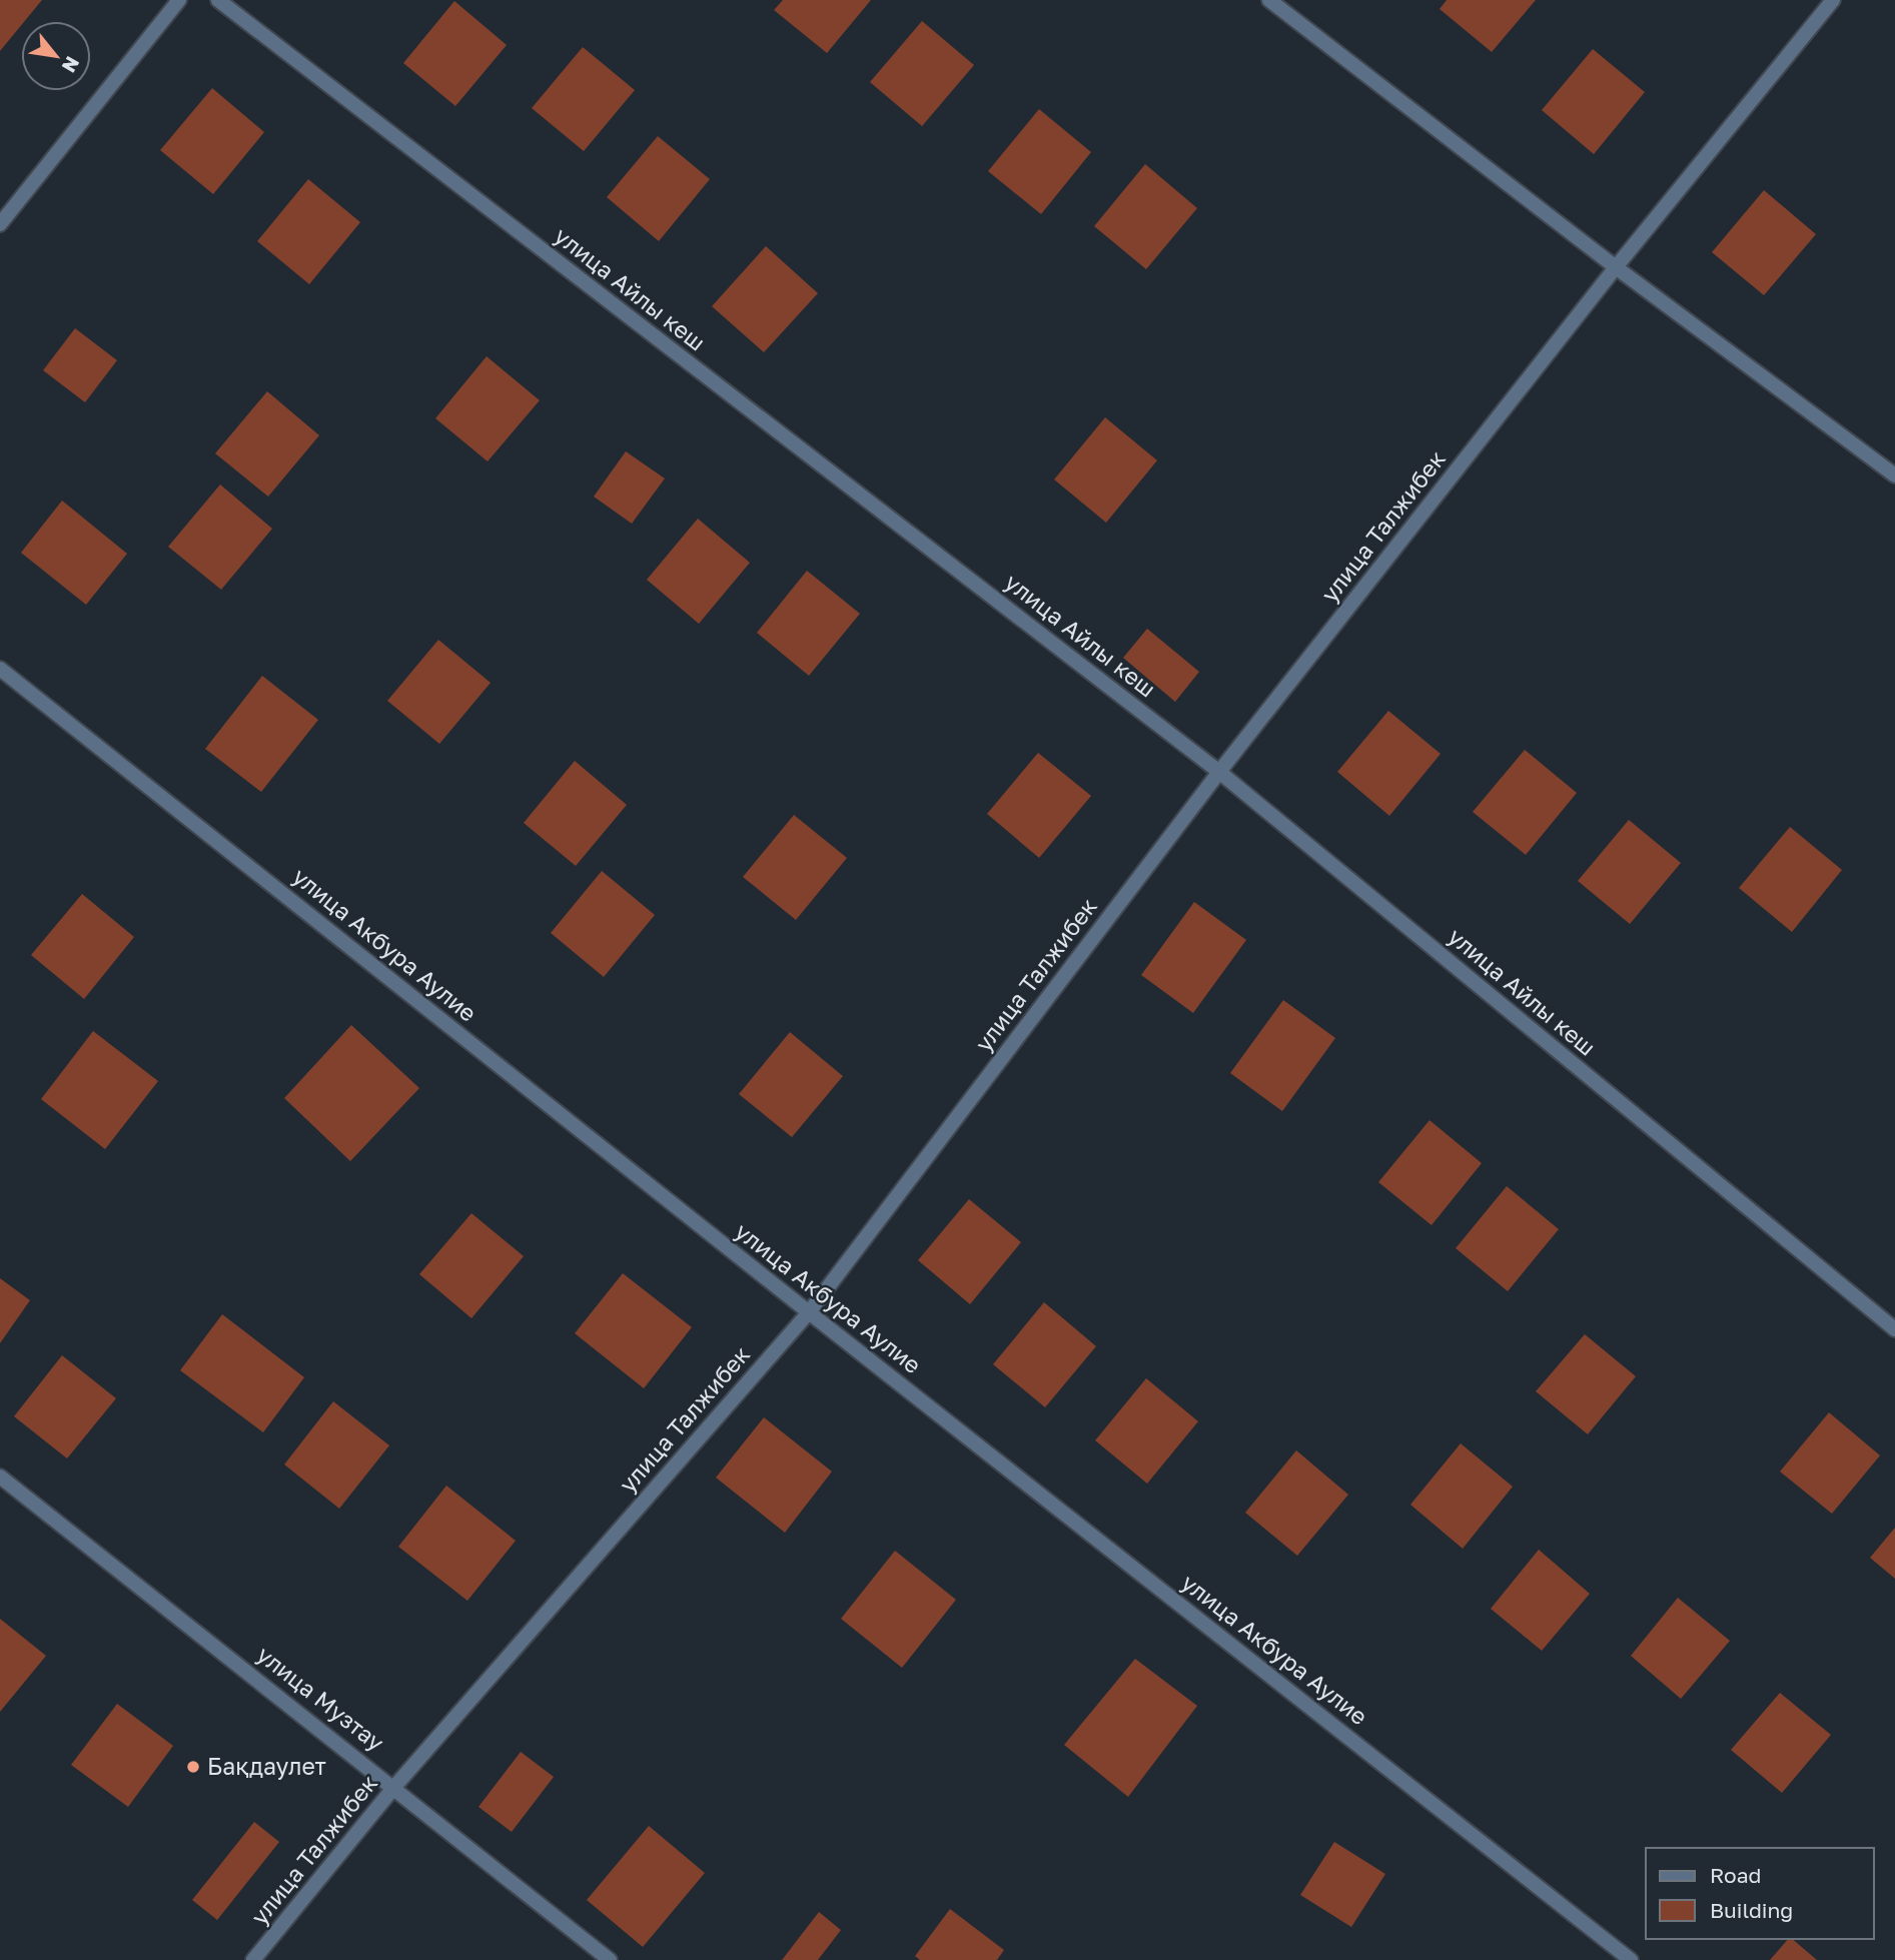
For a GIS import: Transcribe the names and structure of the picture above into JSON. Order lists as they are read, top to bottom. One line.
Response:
{"streets":{"street":["улица Айлы кеш","улица Талжибек","улица Акбура Аулие","улица Музтау"]},"crossings":[["улица Айлы кеш","улица Талжибек"],["улица Талжибек","улица Акбура Аулие"],["улица Талжибек","улица Музтау"]],"places":["Бақдаулет"],"legend":["Road","Building"],"north":"bottom right"}
